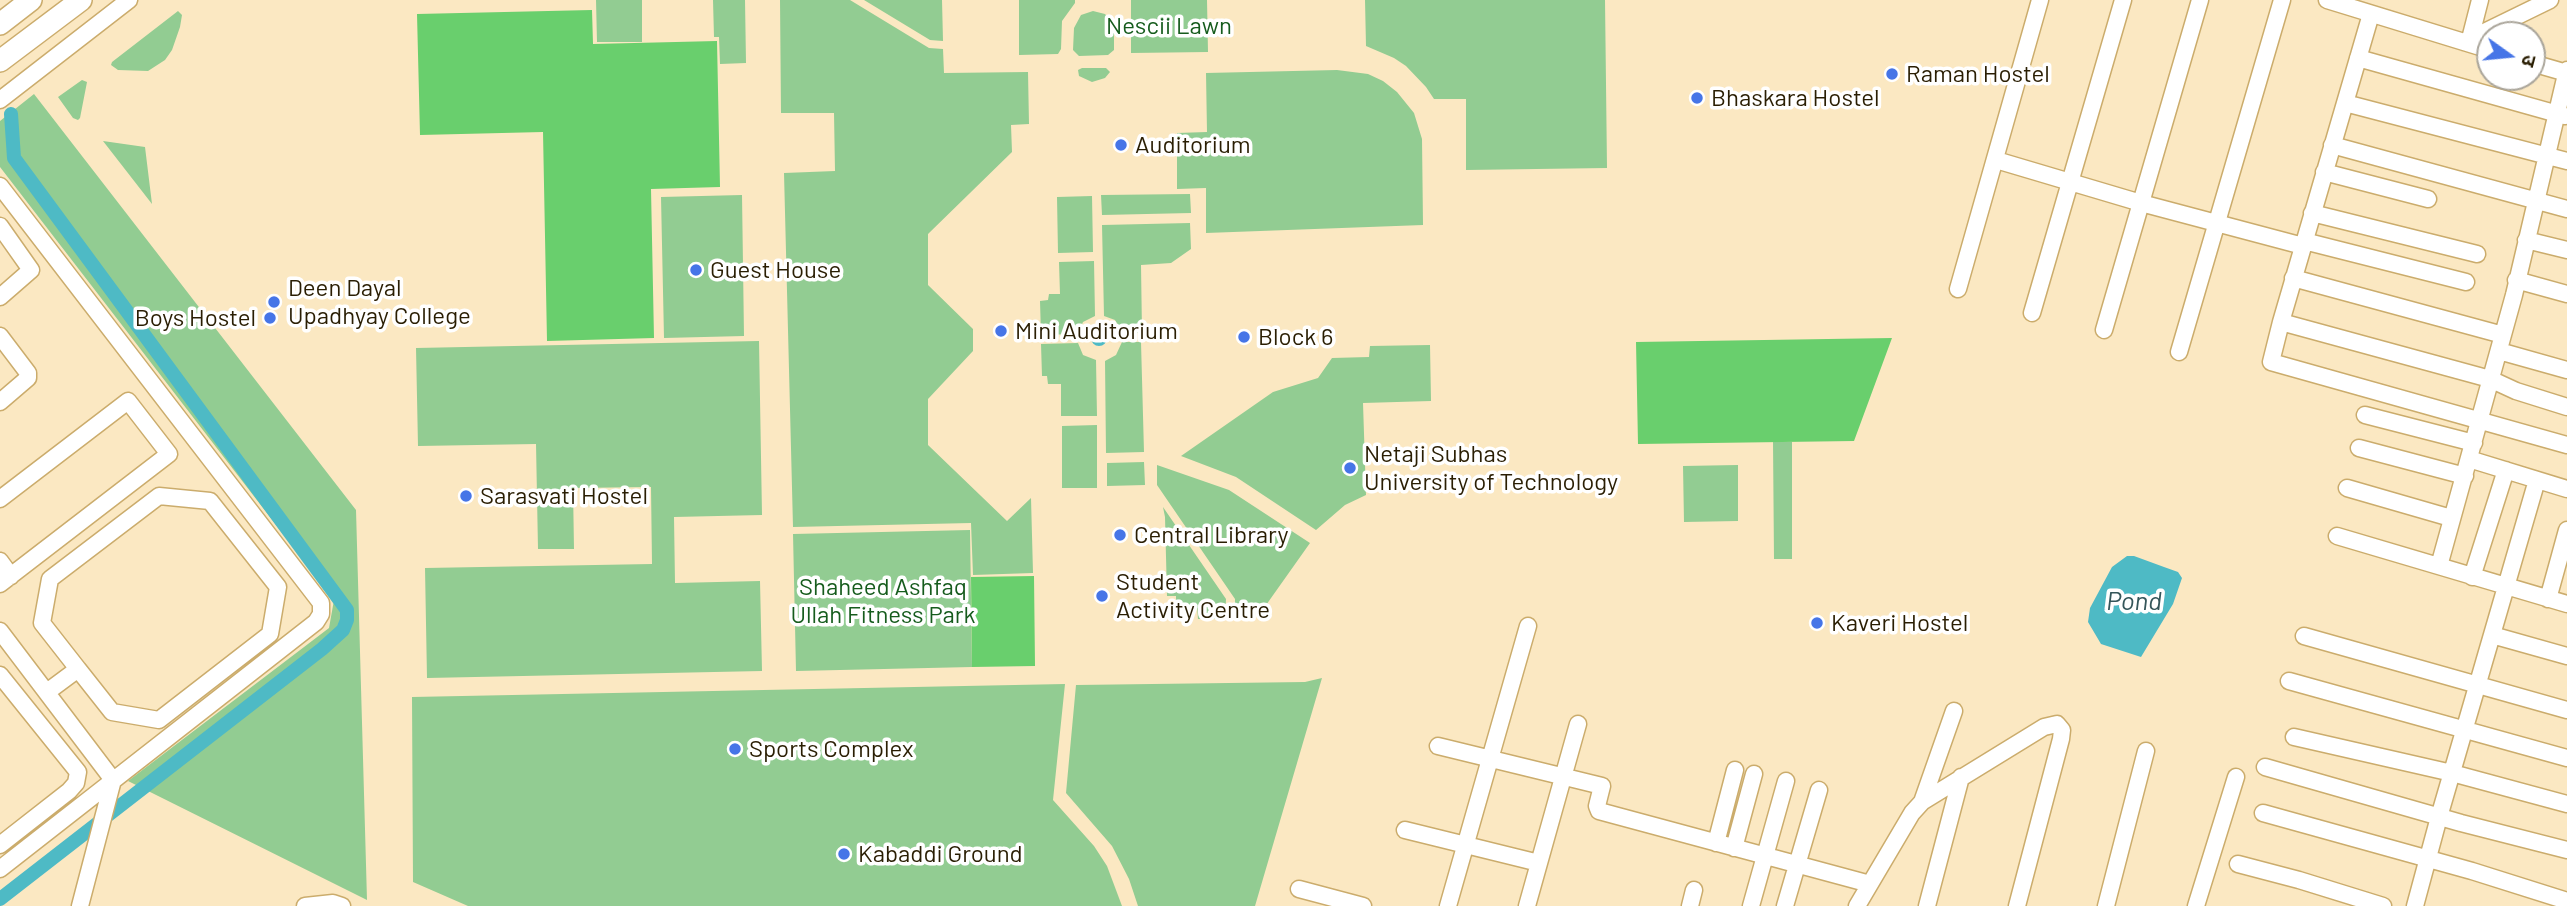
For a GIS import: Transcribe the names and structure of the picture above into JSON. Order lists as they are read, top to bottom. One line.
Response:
{"water":["Pond"],"parks":["Nescii Lawn","Shaheed Ashfaq Ullah Fitness Park"],"places":["Raman Hostel","Bhaskara Hostel","Auditorium","Guest House","Deen Dayal Upadhyay College","Boys Hostel","Mini Auditorium","Block 6","Netaji Subhas University of Technology","Sarasvati Hostel","Central Library","Student Activity Centre","Kaveri Hostel","Sports Complex","Kabaddi Ground"],"north":"right"}
